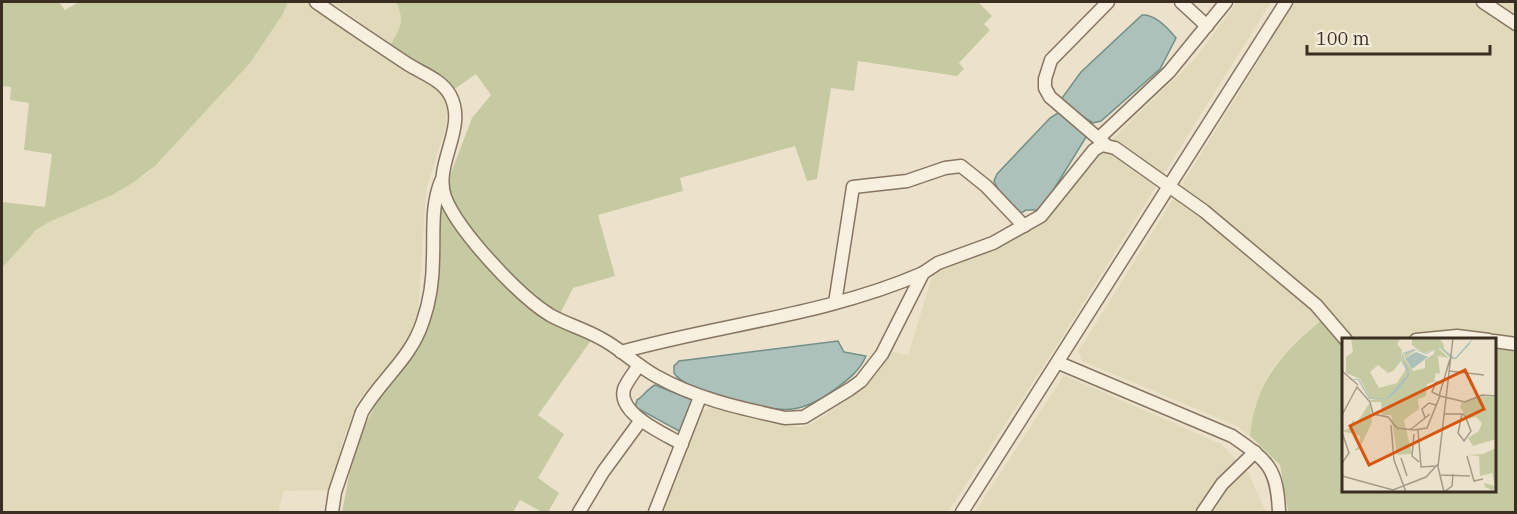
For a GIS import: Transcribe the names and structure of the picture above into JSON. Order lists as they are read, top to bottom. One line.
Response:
{"scale_bar":"100 m"}
